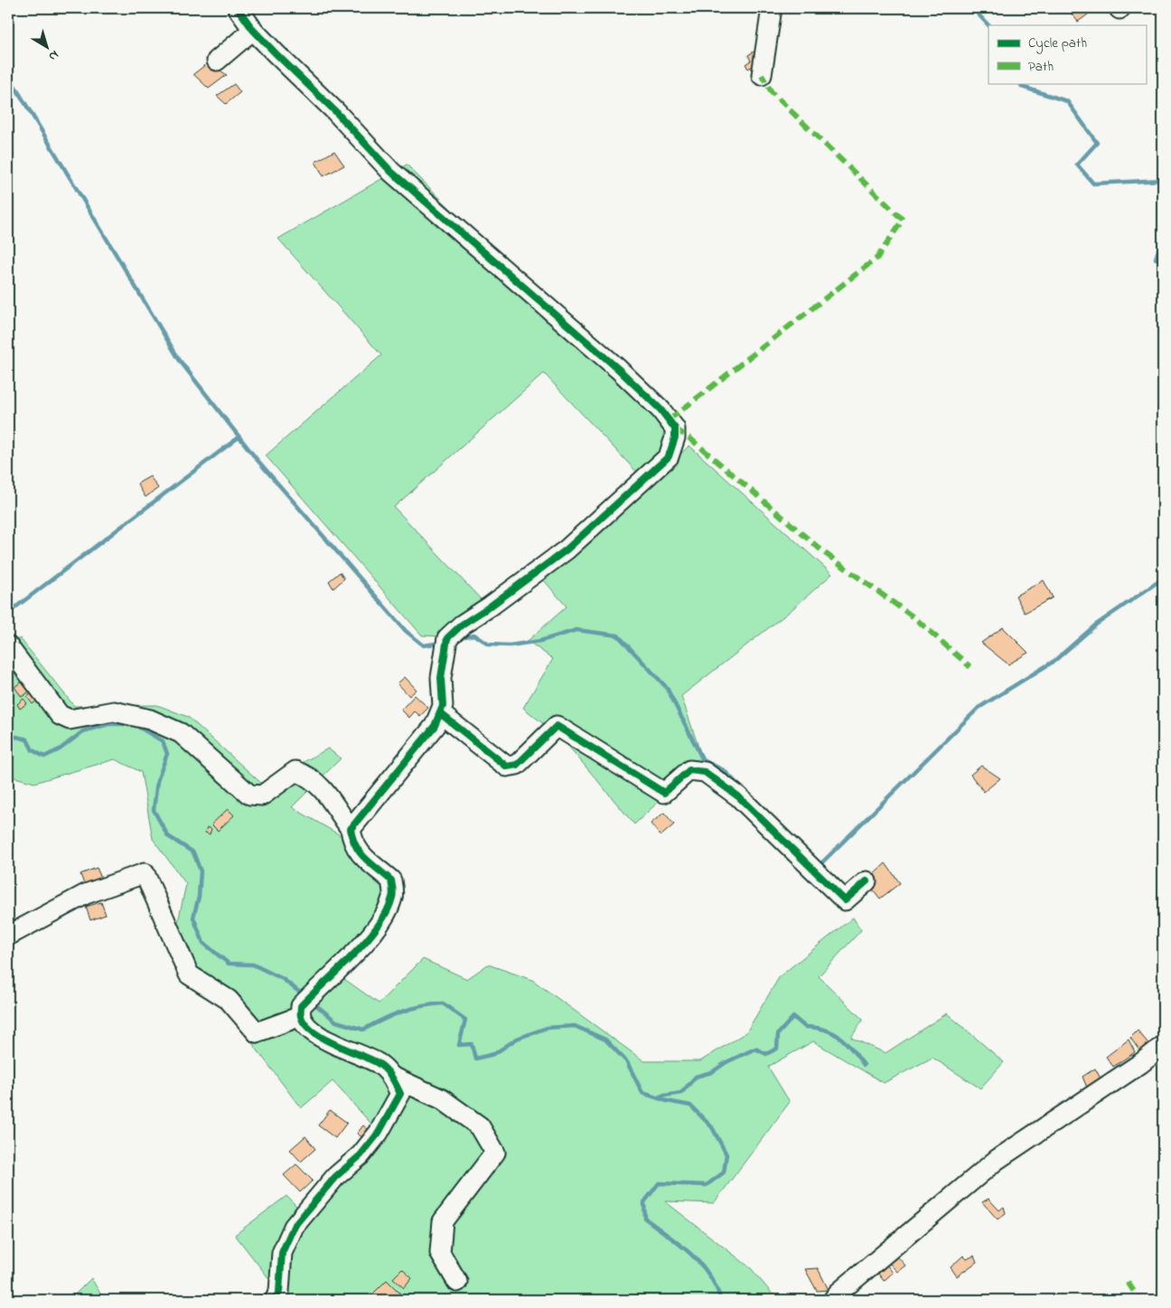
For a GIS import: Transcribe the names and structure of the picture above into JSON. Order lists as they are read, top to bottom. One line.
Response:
{"legend":["Cycle path","Path"],"north":"bottom right"}
